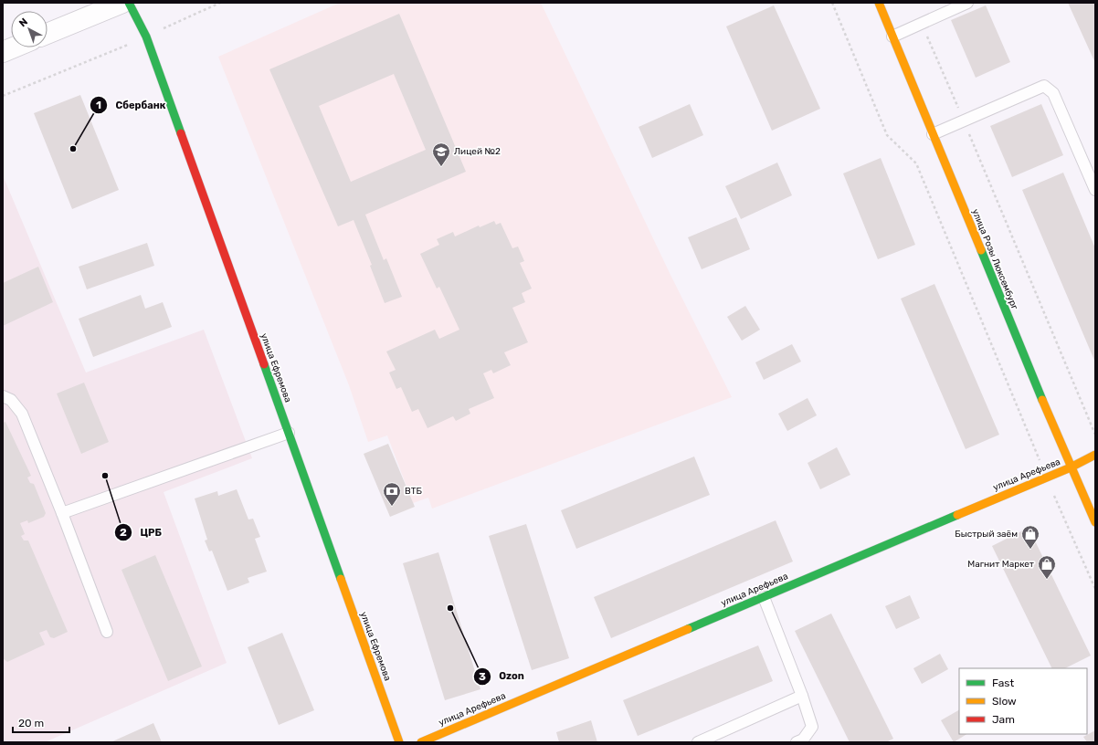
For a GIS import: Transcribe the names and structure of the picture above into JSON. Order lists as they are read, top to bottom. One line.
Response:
{"streets":{"street":["улица Розы Люксембург","улица Ефремова","улица Арефьева"]},"crossings":[["улица Розы Люксембург","улица Арефьева"]],"places":{"other":["Сбербанк","ЦРБ","Ozon"],"school or university":["Лицей №2"],"bank":["ВТБ"],"shop":["Быстрый заём","Магнит Маркет"]},"legend":["Fast","Slow","Jam"],"scale_bar":"20 m","north":"top left"}
